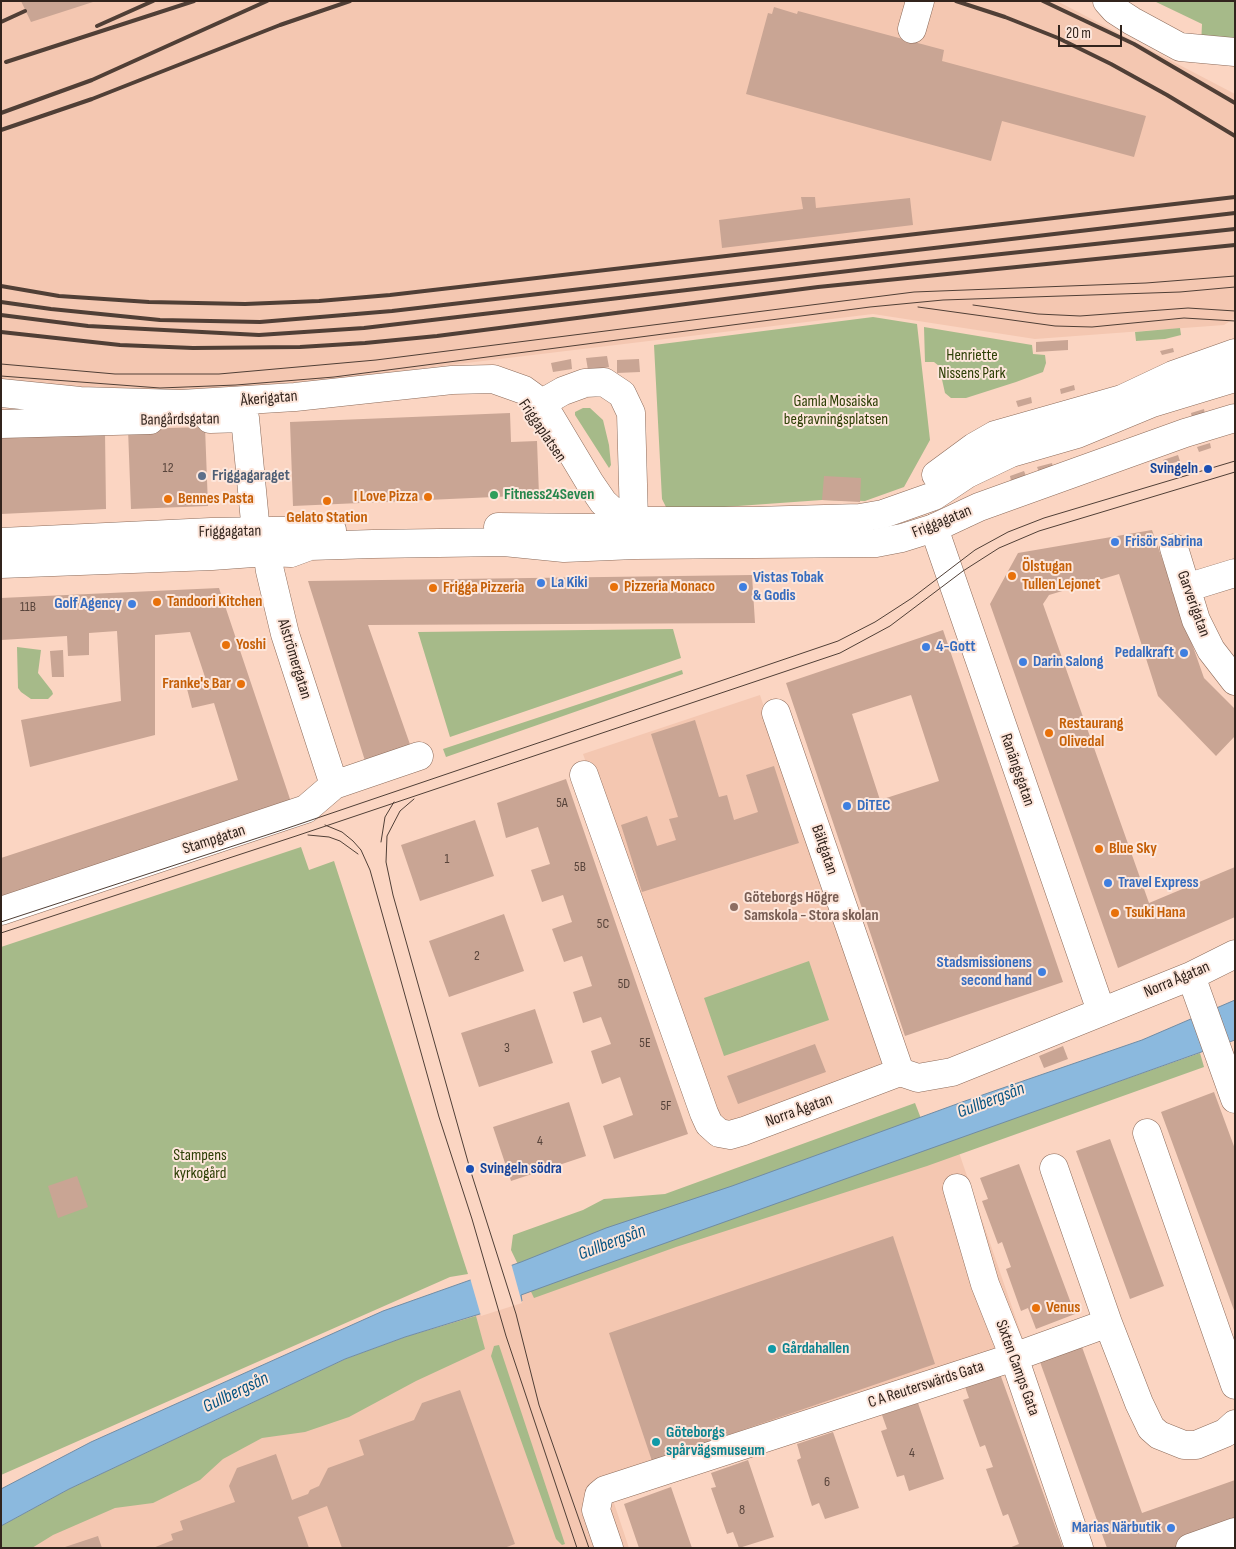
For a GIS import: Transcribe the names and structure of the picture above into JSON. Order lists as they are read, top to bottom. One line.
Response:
{"streets":{"street":["Åkerigatan","Bangårdsgatan","Friggaplatsen","Friggagatan","Garverigatan","Alströmergatan","Ranängsgatan","Stampgatan","Bältgatan","Norra Ågatan","Sixten Camps Gata","C A Reuterswärds Gata"]},"crossings":[["Åkerigatan","Friggaplatsen"],["Bangårdsgatan","Friggagatan"],["Bangårdsgatan","Alströmergatan"],["Friggaplatsen","Friggagatan"],["Friggagatan","Alströmergatan"],["Friggagatan","Ranängsgatan"],["Alströmergatan","Stampgatan"],["Ranängsgatan","Norra Ågatan"],["Bältgatan","Norra Ågatan"],["Sixten Camps Gata","C A Reuterswärds Gata"]],"water":["Gullbergsån"],"parks":["Henriette Nissens Park","Gamla Mosaiska begravningsplatsen","Stampens kyrkogård"],"places":["Svingeln","Friggagaraget","Fitness24Seven","I Love Pizza","Bennes Pasta","Gelato Station","Frisör Sabrina","Ölstugan Tullen Lejonet","La Kiki","Pizzeria Monaco","Vistas Tobak & Godis","Frigga Pizzeria","Tandoori Kitchen","Golf Agency","Yoshi","4-Gott","Pedalkraft","Darin Salong","Franke's Bar","Restaurang Olivedal","DiTEC","Blue Sky","Travel Express","Göteborgs Högre Samskola - Stora skolan","Tsuki Hana","Stadsmissionens second hand","Svingeln södra","Venus","Gårdahallen","Göteborgs spårvägsmuseum","Marias Närbutik"],"house_numbers":["12","11B","5A","1","5B","5C","2","5D","5E","3","5F","4","4","6","8"],"scale_bar":"20 m"}
